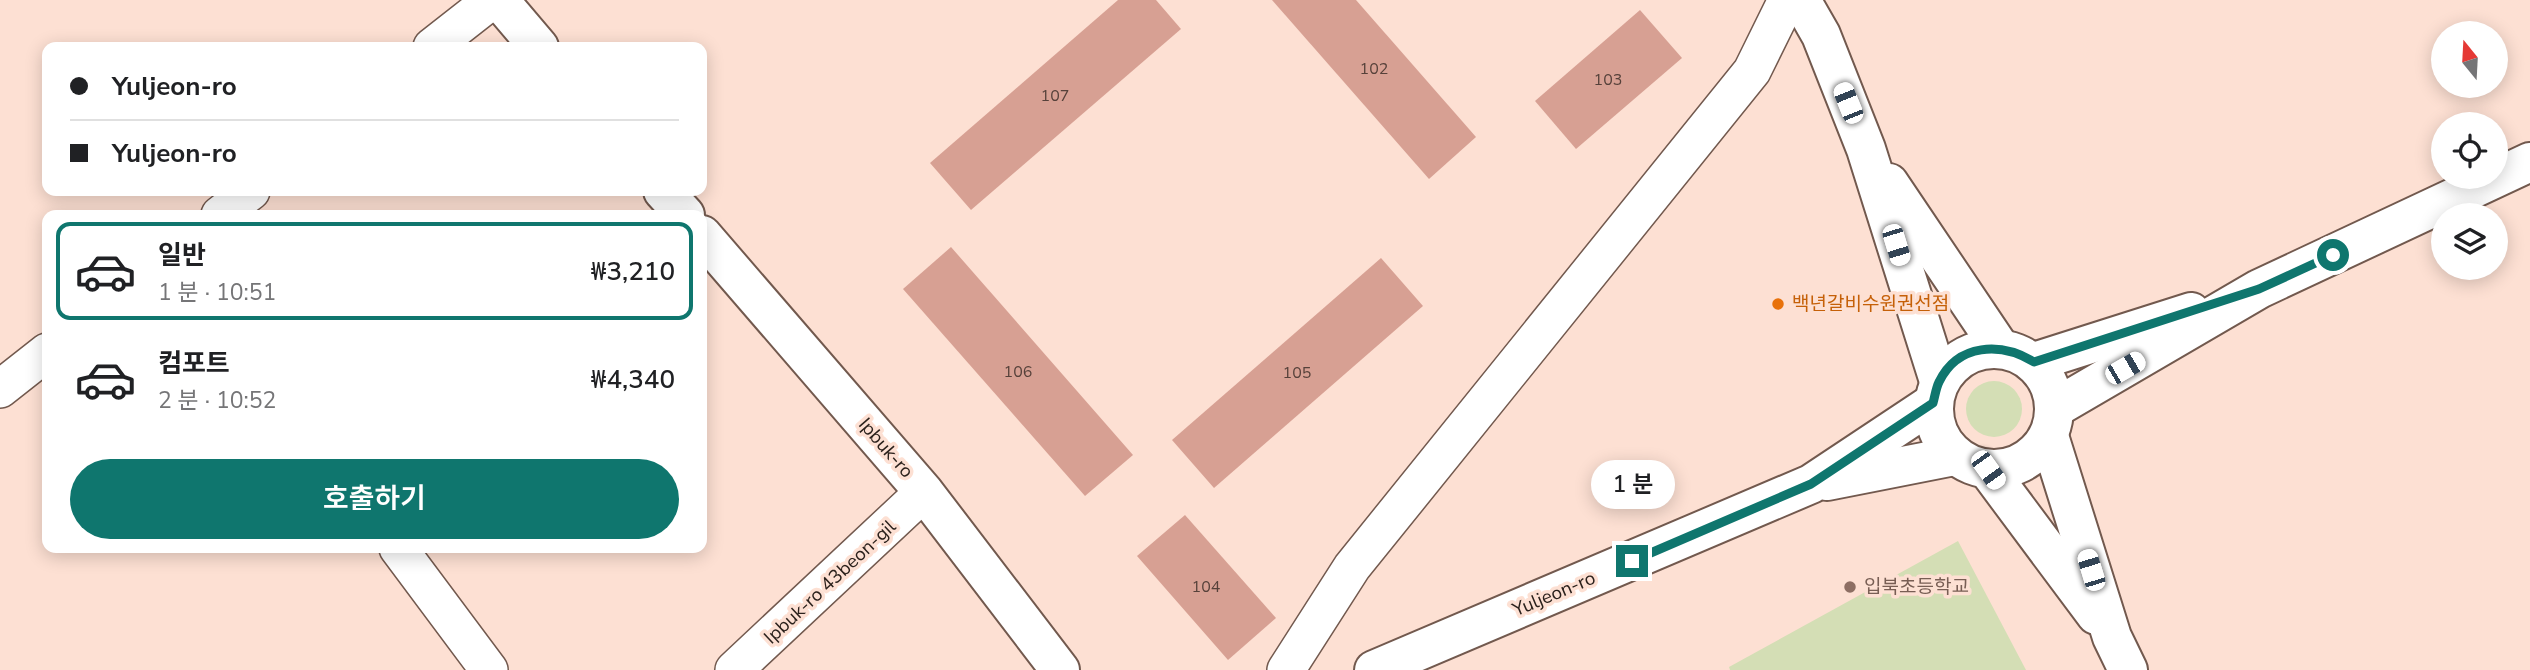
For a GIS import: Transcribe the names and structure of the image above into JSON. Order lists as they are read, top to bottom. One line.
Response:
{"streets":{"street":["Ipbuk-ro","Ipbuk-ro 43beon-gil","Yuljeon-ro"]},"crossings":[["Ipbuk-ro","Ipbuk-ro 43beon-gil"]],"places":["백년갈비수원권선점","입북초등학교"],"house_numbers":["102","103","107","106","105","104"],"north":"top","page":{"banner":["Yuljeon-ro","Yuljeon-ro"],"list":[{"name":"일반","note":"1 분 · 10:51","value":"₩3,210"},{"name":"컴포트","note":"2 분 · 10:52","value":"₩4,340"}],"buttons":"호출하기","bubble":"1 분"}}
